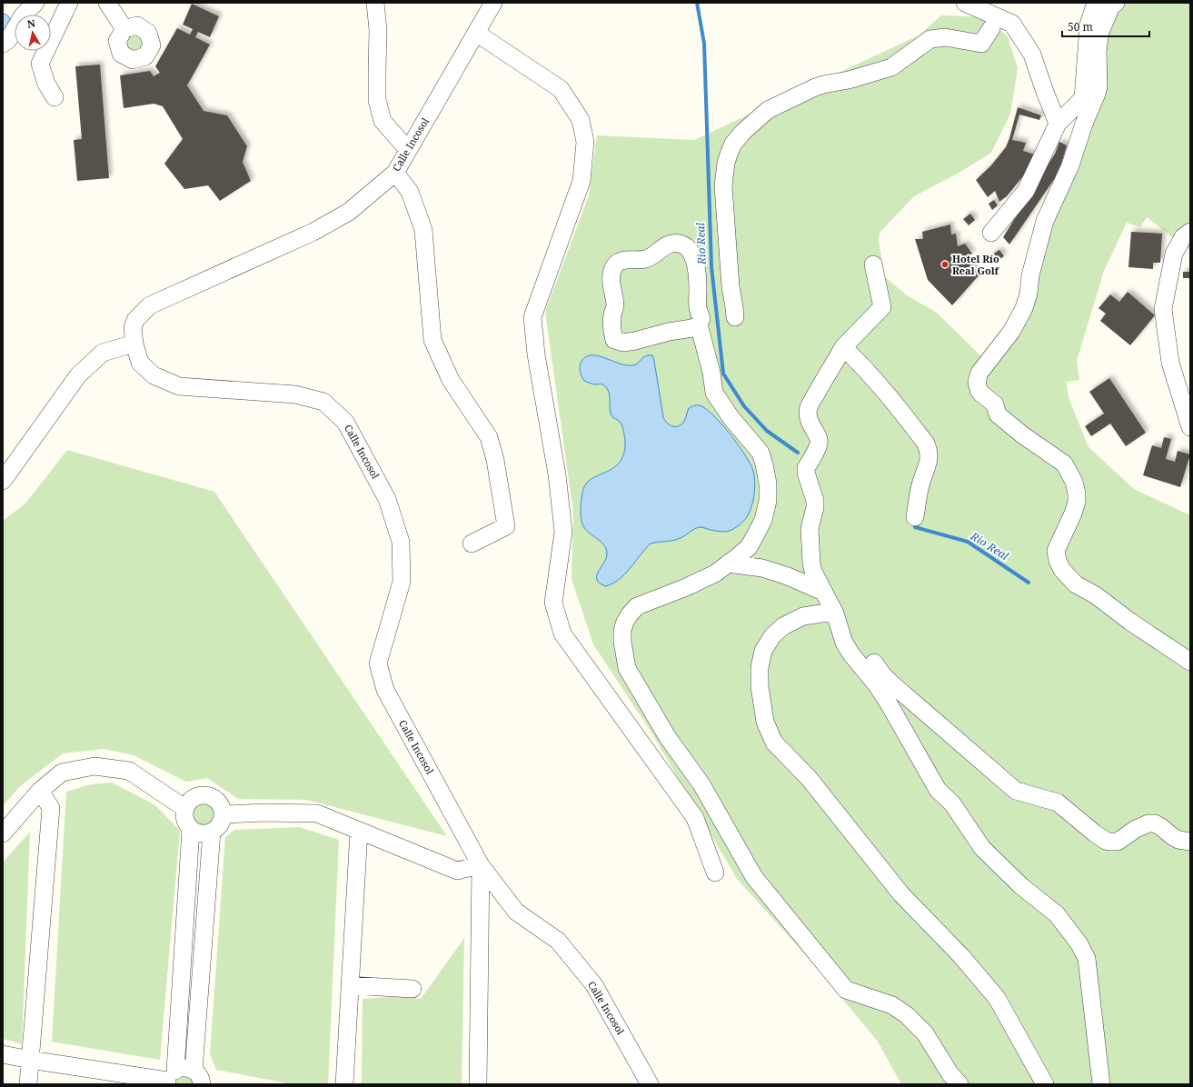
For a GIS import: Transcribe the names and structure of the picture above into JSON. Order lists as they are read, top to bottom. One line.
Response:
{"streets":{"street":["Calle Incosol"]},"water":["Rio Real"],"places":["Hotel Río Real Golf"],"scale_bar":"50 m","north":"top"}
